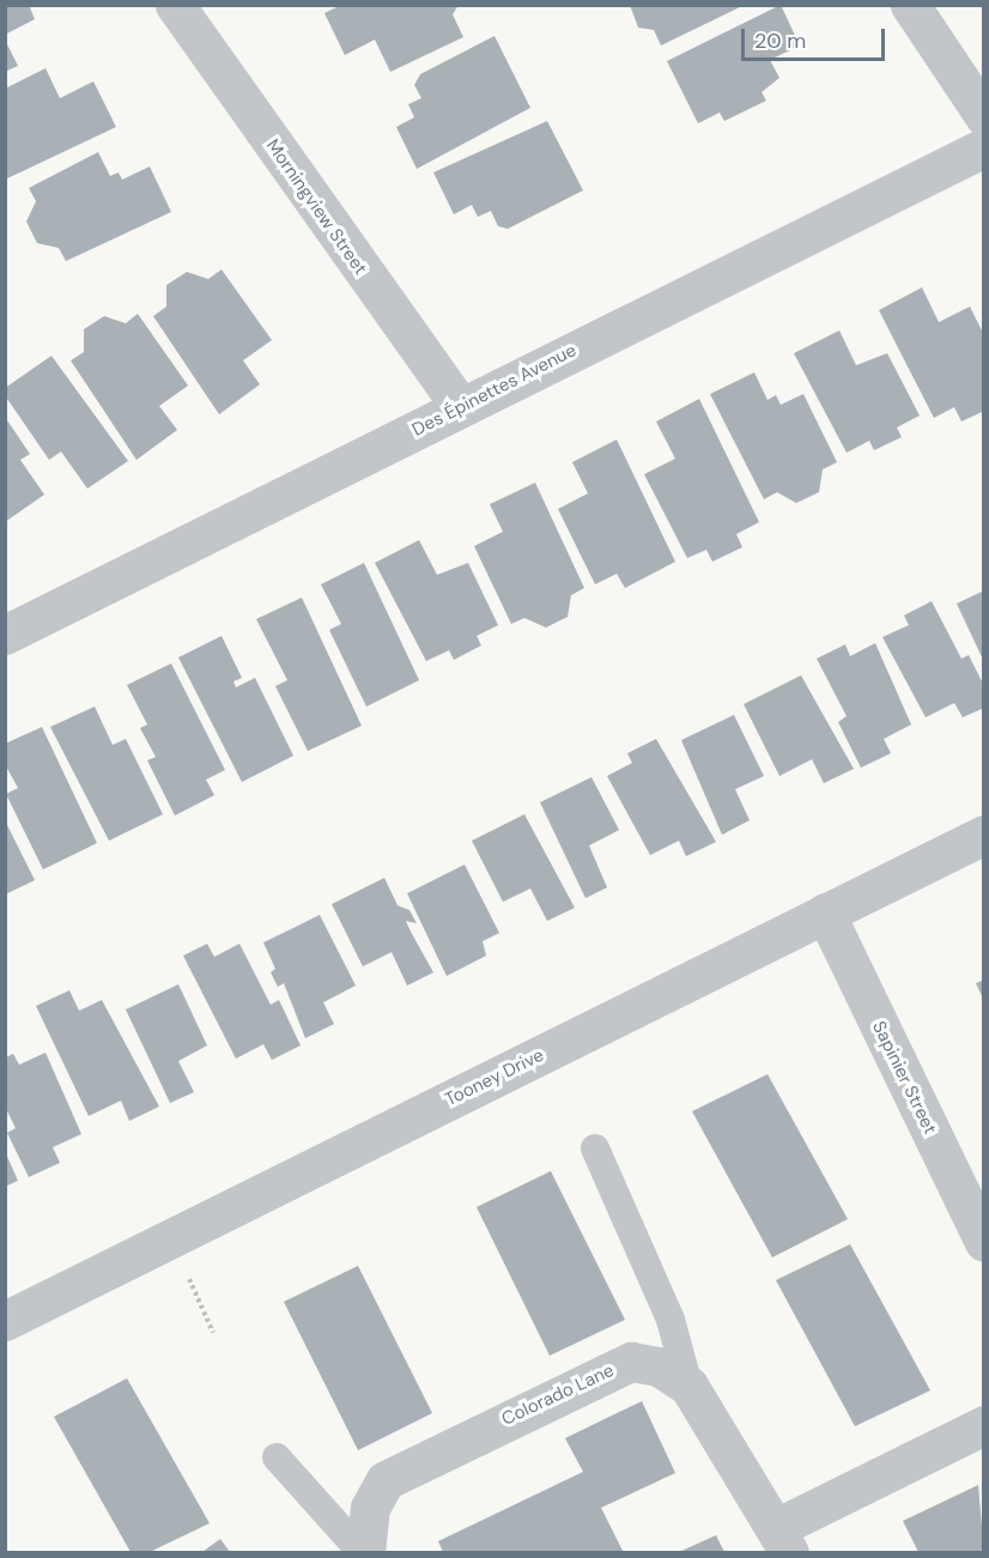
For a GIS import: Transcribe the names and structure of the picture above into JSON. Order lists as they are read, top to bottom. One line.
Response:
{"streets":{"street":["Morningview Street","Des Épinettes Avenue","Tooney Drive","Sapinier Street","Colorado Lane"]},"crossings":[["Morningview Street","Des Épinettes Avenue"],["Tooney Drive","Sapinier Street"]],"scale_bar":"20 m"}
